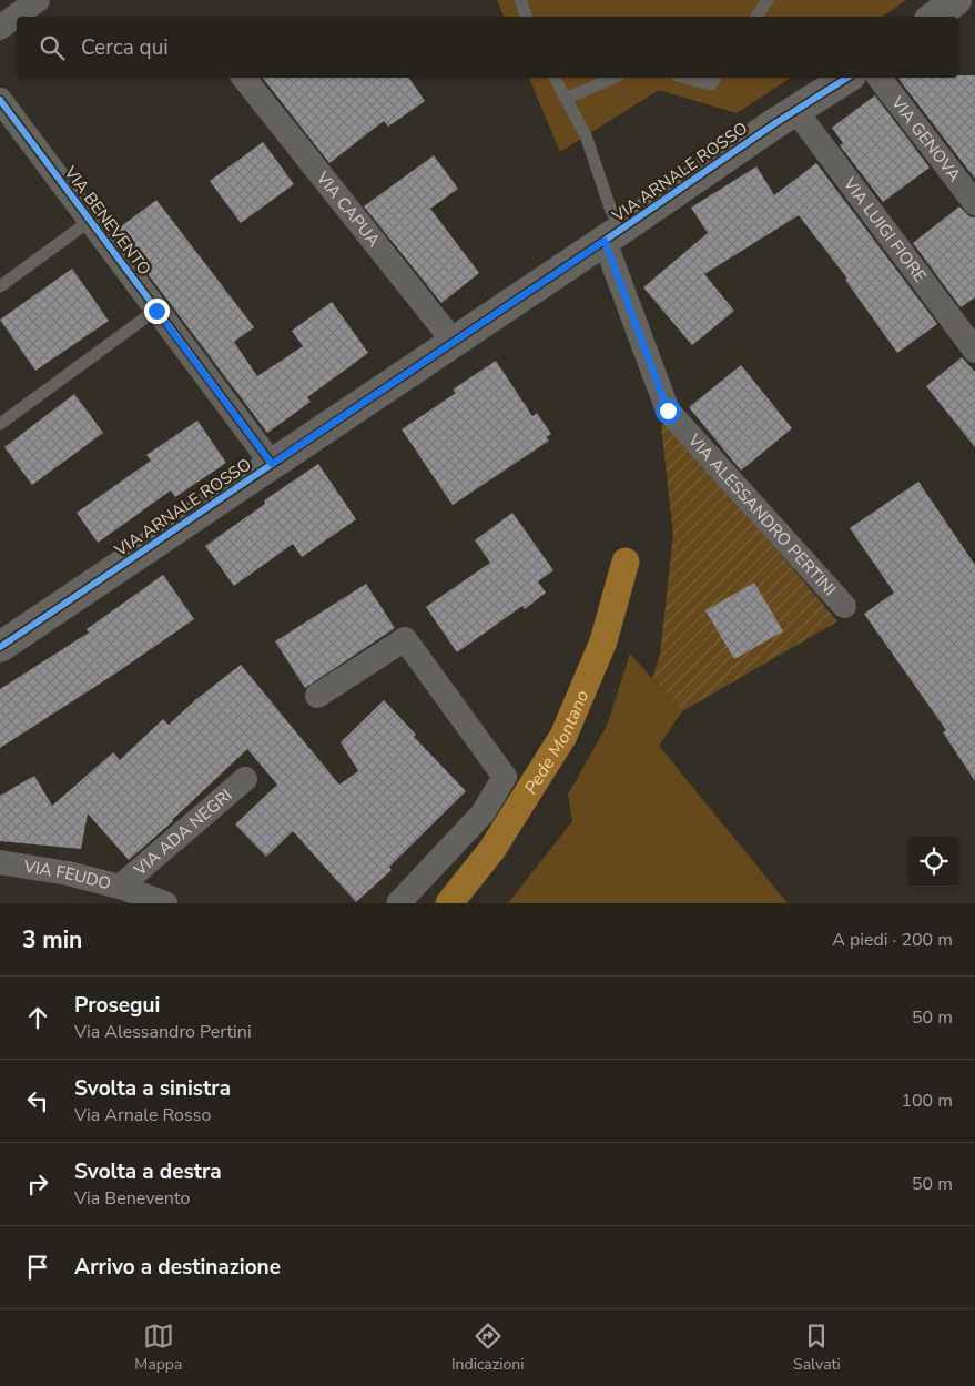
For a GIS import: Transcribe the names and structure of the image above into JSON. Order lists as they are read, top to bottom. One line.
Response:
{"streets":{"street":["VIA GENOVA","VIA ARNALE ROSSO","VIA CAPUA","VIA BENEVENTO","VIA LUIGI FIORE","VIA ALESSANDRO PERTINI","VIA ADA NEGRI","VIA FEUDO"]},"crossings":[["VIA ARNALE ROSSO","VIA CAPUA"],["VIA ARNALE ROSSO","VIA BENEVENTO"],["VIA ARNALE ROSSO","VIA LUIGI FIORE"],["VIA ARNALE ROSSO","VIA ALESSANDRO PERTINI"],["VIA ADA NEGRI","VIA FEUDO"]],"water":["Pede Montano"],"page":{"search":"Cerca qui","heading":["3 min","A piedi · 200 m"],"list":[["Prosegui","Via Alessandro Pertini","50 m"],["Svolta a sinistra","Via Arnale Rosso","100 m"],["Svolta a destra","Via Benevento","50 m"],"Arrivo a destinazione"],"nav":["Mappa","Indicazioni","Salvati"]}}
